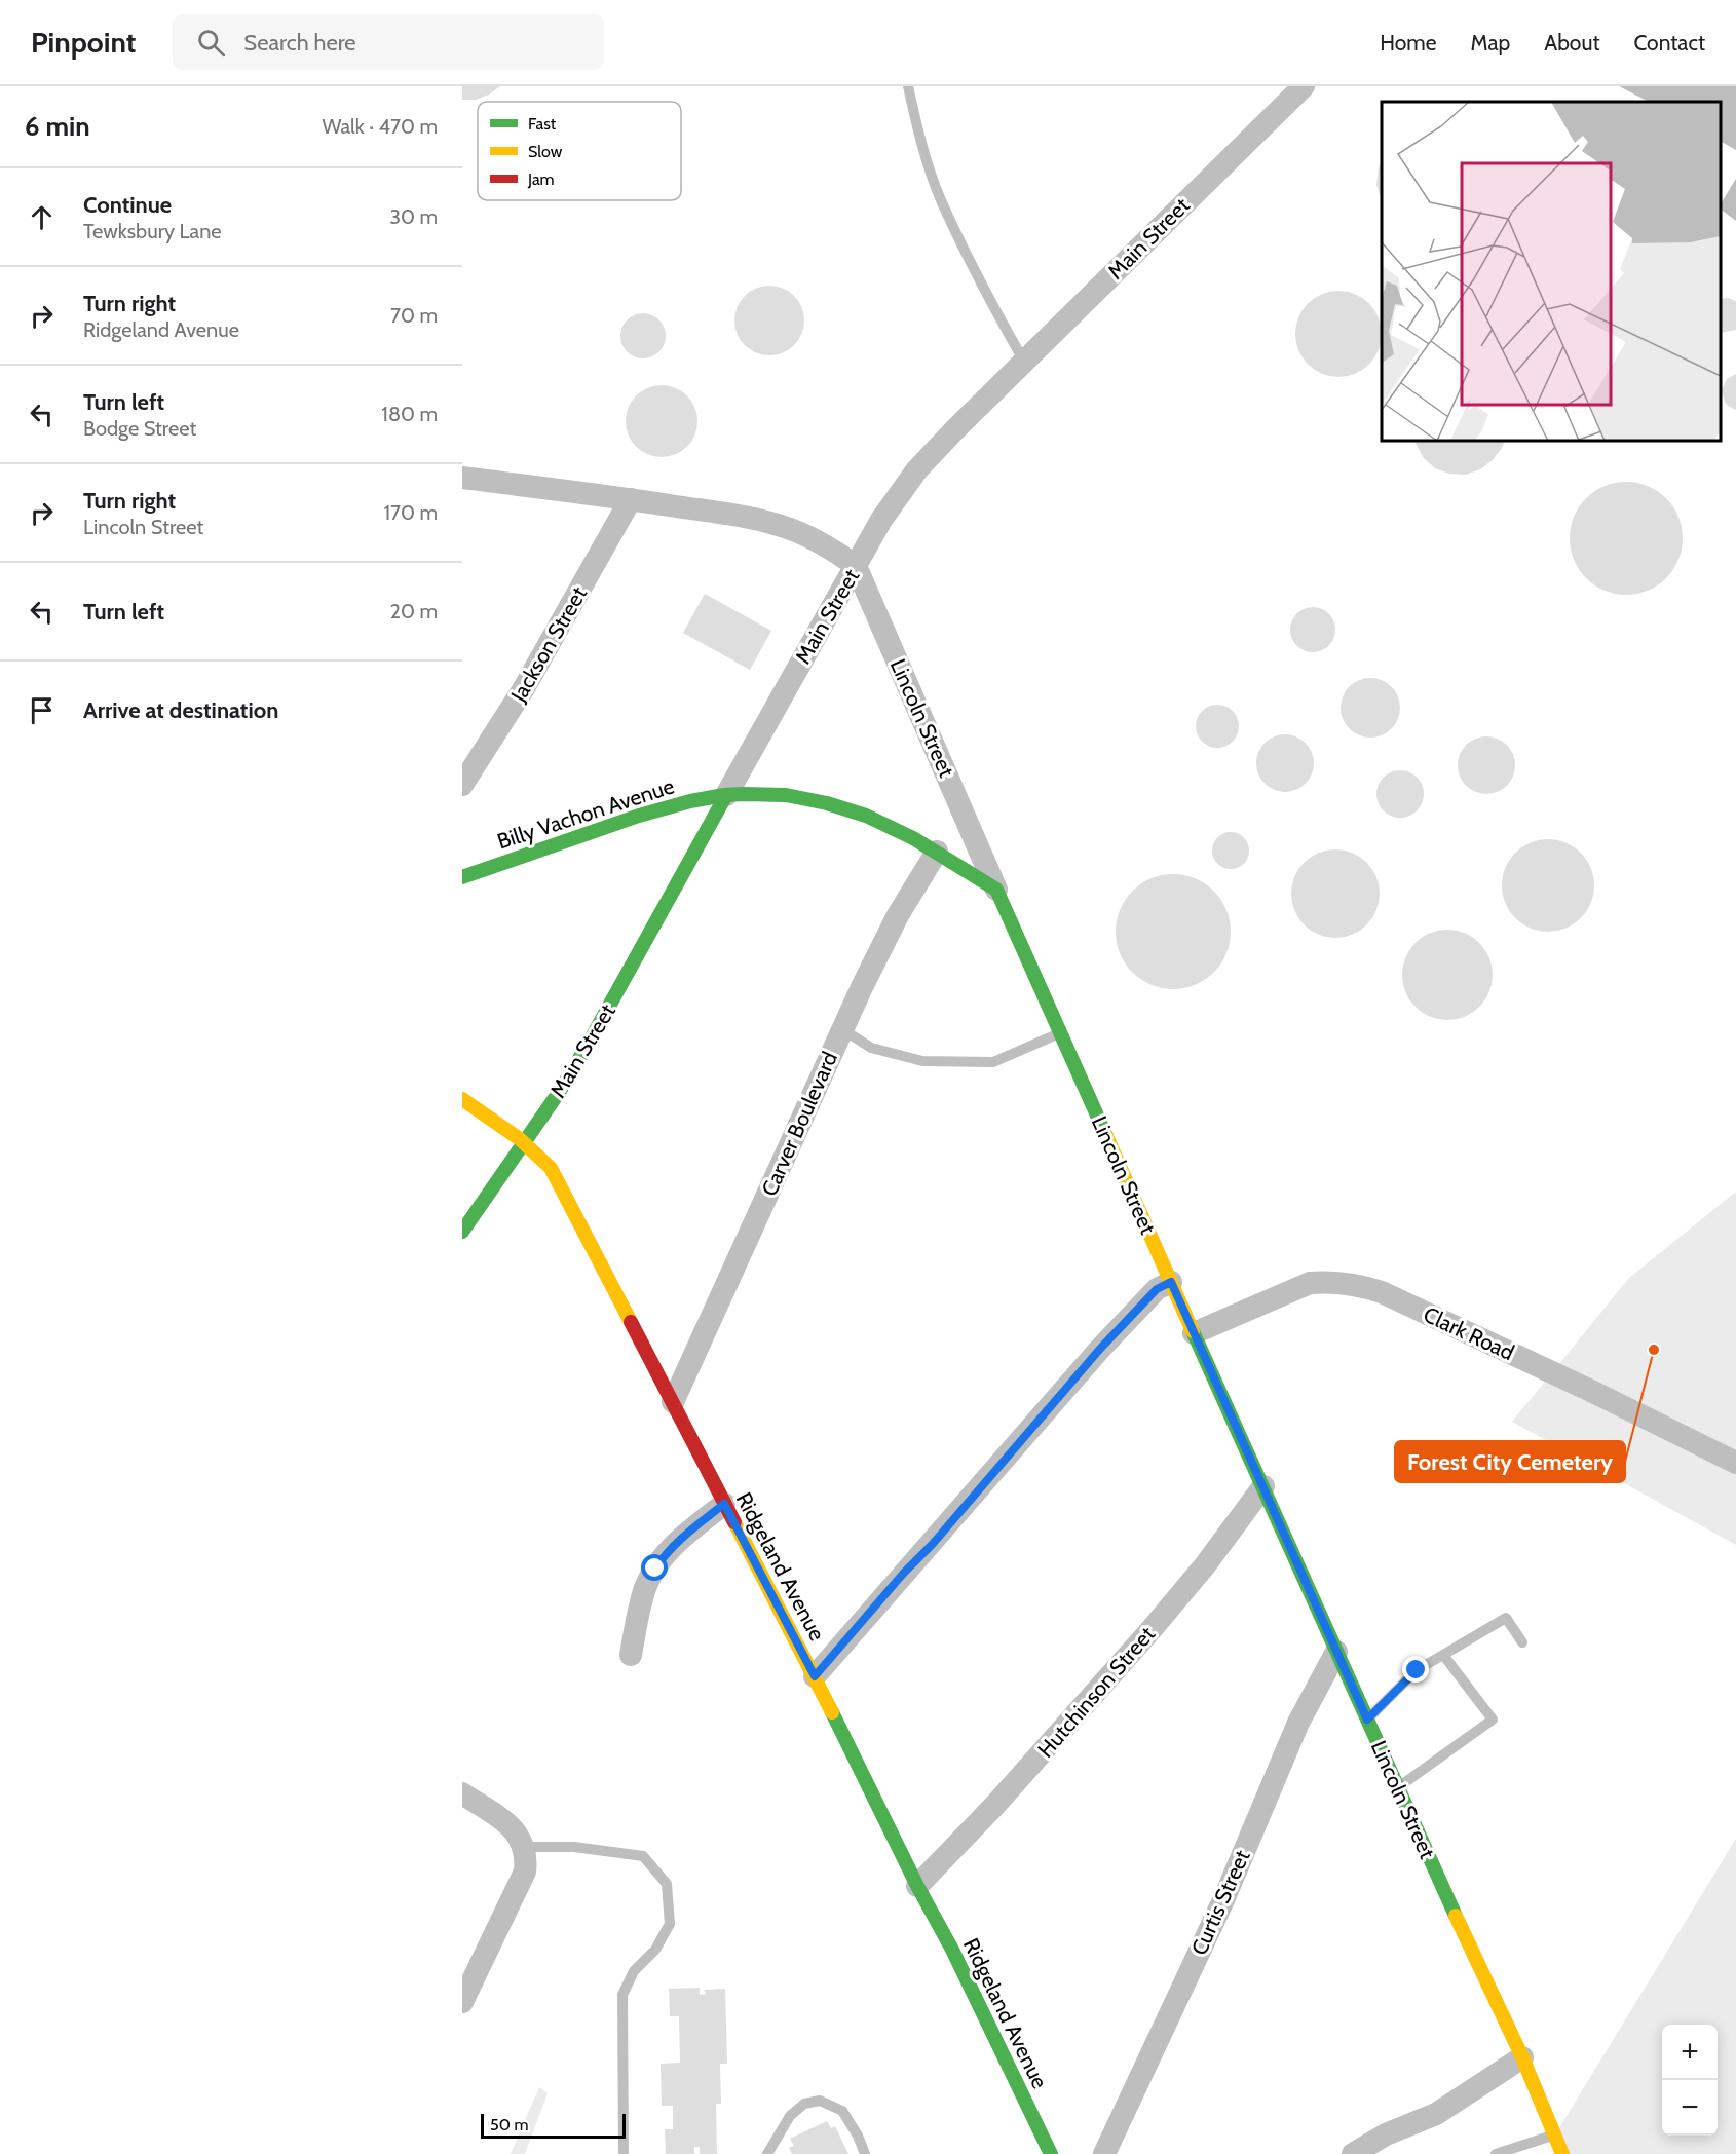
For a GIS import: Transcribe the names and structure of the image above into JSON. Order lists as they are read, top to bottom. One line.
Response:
{"streets":{"main road":["Main Street","Lincoln Street","Billy Vachon Avenue","Ridgeland Avenue"],"street":["Jackson Street","Carver Boulevard","Clark Road","Hutchinson Street","Curtis Street"]},"crossings":[["Main Street","Lincoln Street"],["Main Street","Billy Vachon Avenue"],["Main Street","Ridgeland Avenue"],["Lincoln Street","Billy Vachon Avenue"],["Lincoln Street","Clark Road"],["Lincoln Street","Hutchinson Street"],["Lincoln Street","Curtis Street"],["Billy Vachon Avenue","Carver Boulevard"],["Carver Boulevard","Ridgeland Avenue"],["Ridgeland Avenue","Hutchinson Street"]],"places":["Forest City Cemetery"],"legend":["Fast","Slow","Jam"],"scale_bar":"50 m","page":{"header":"Pinpoint","search":"Search here","nav":["Home","Map","About","Contact"],"heading":["6 min","Walk · 470 m"],"list":[["Continue","Tewksbury Lane","30 m"],["Turn right","Ridgeland Avenue","70 m"],["Turn left","Bodge Street","180 m"],["Turn right","Lincoln Street","170 m"],["Turn left","20 m"],"Arrive at destination"],"map_buttons":["+","−"],"scale":"50 m"}}
